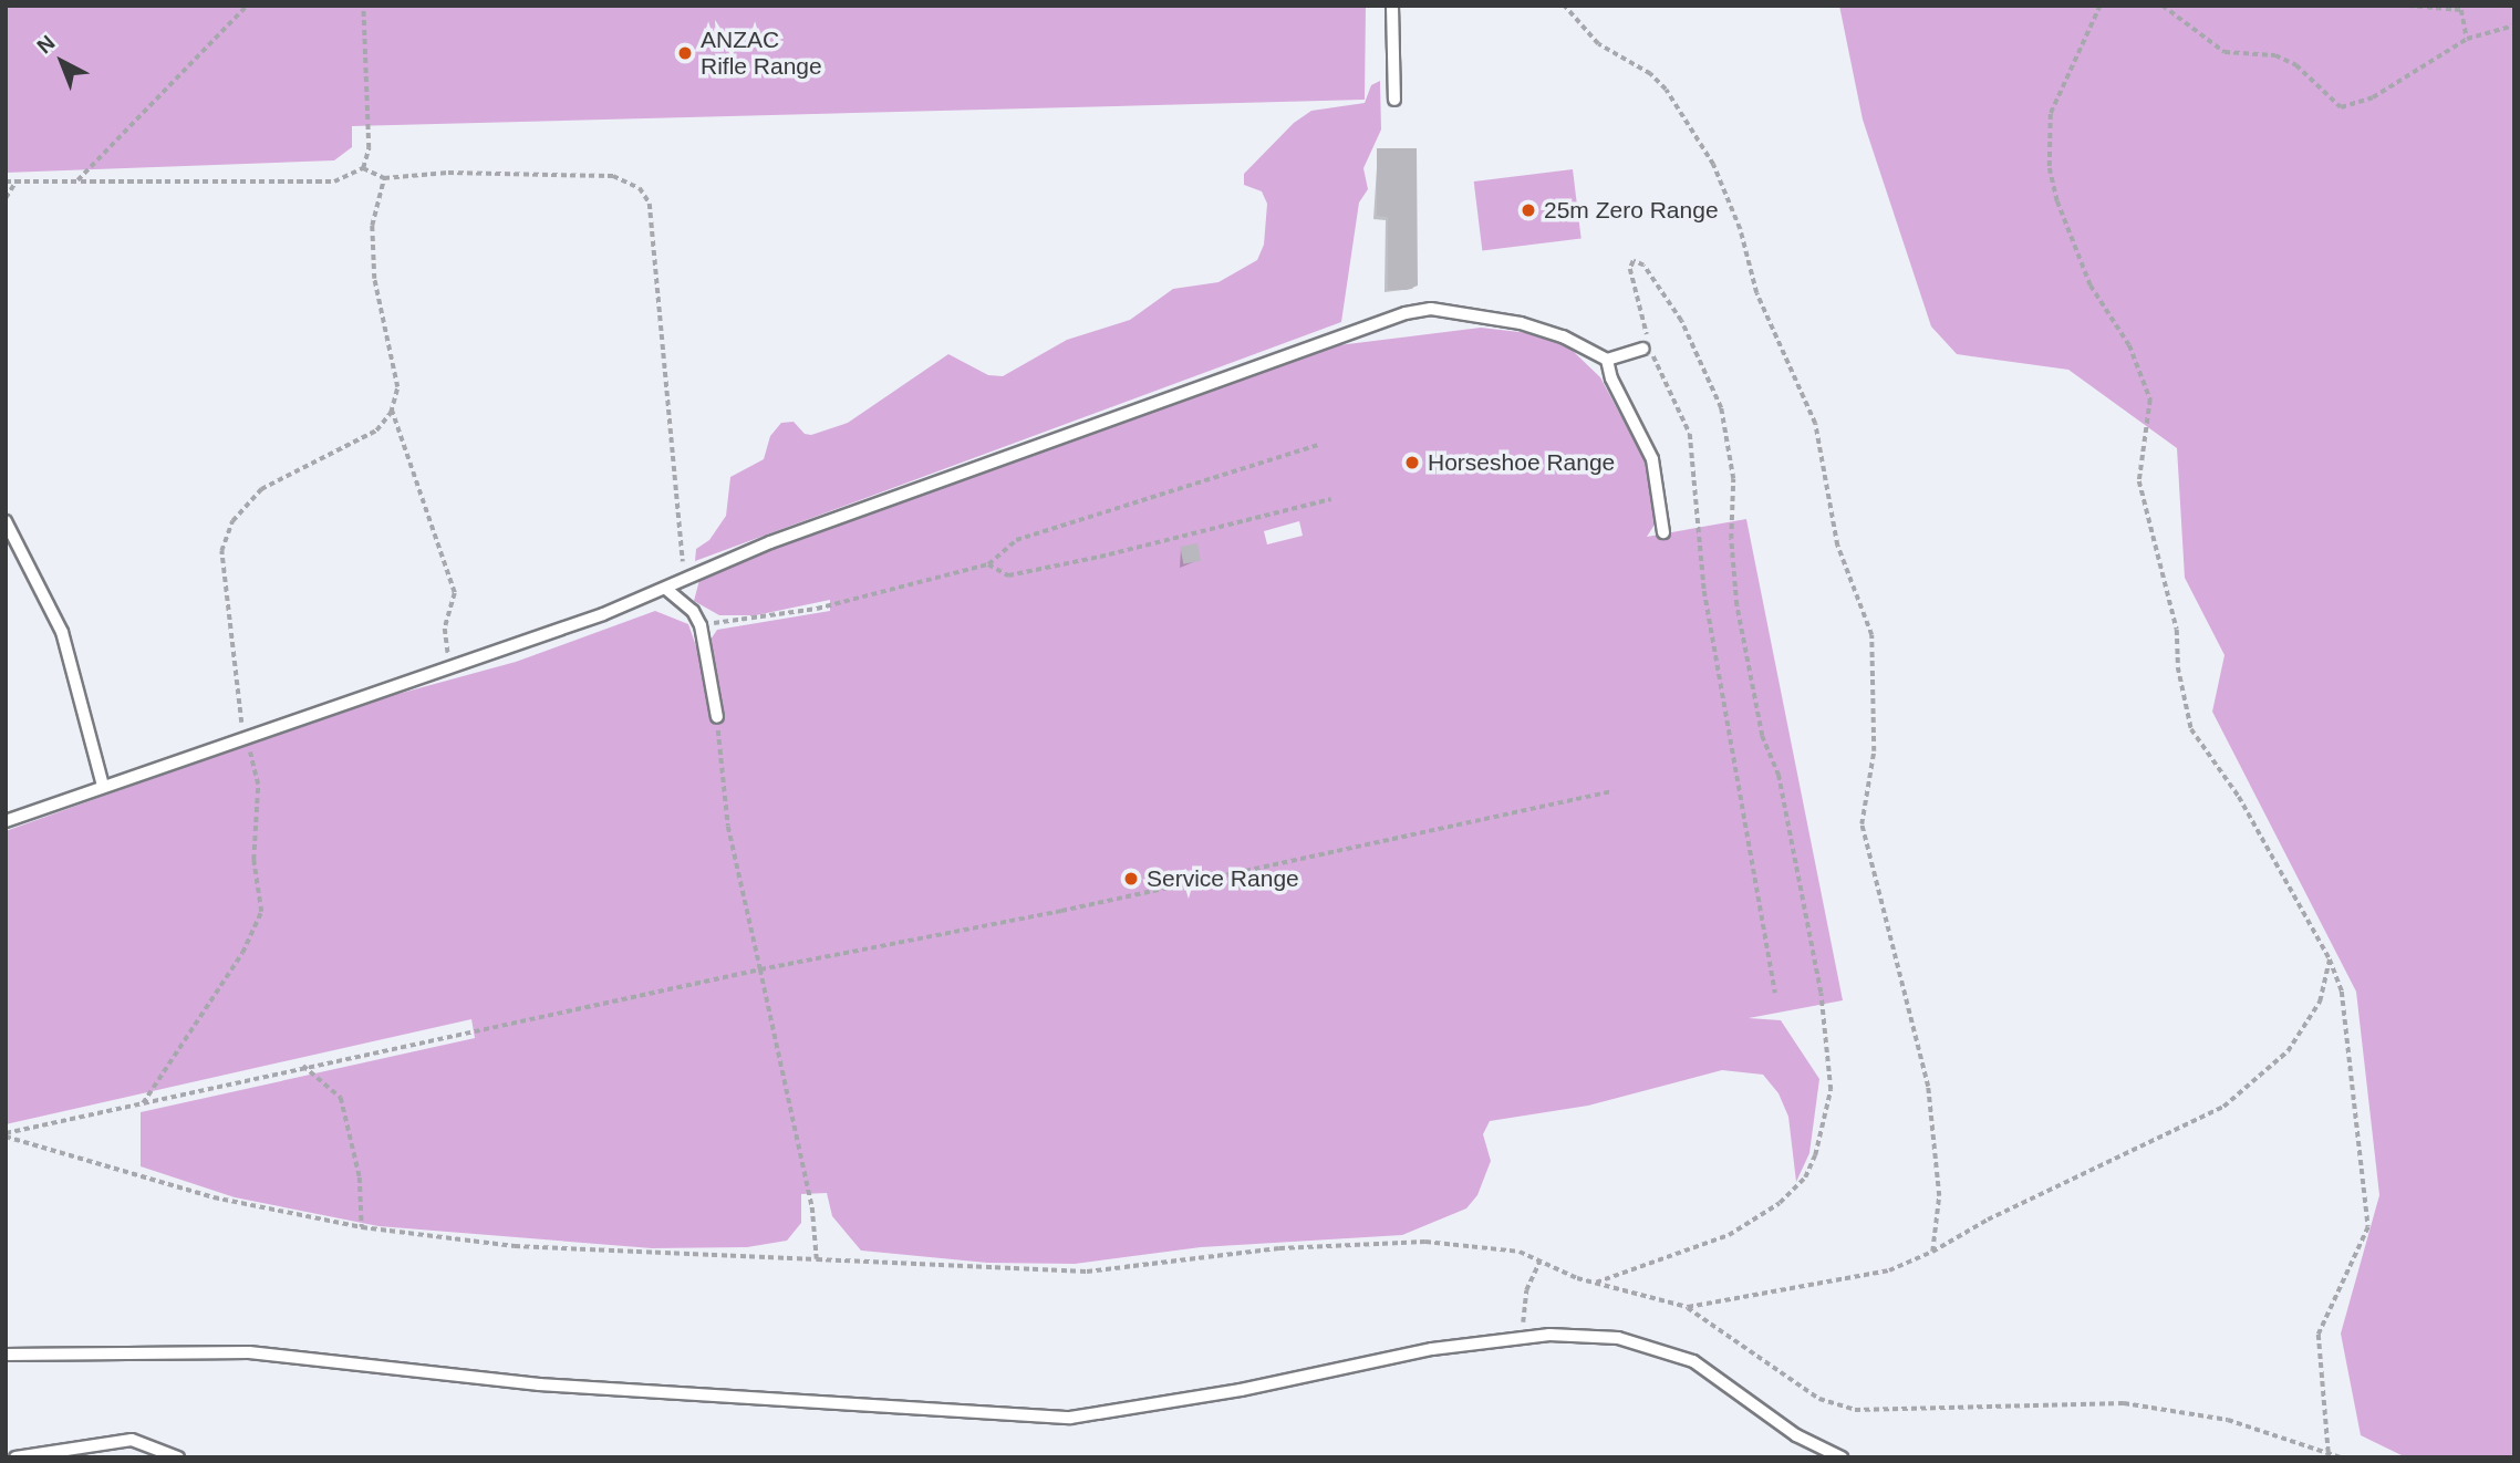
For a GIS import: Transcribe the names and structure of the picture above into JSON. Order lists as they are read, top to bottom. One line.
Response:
{"places":["ANZAC Rifle Range","25m Zero Range","Horseshoe Range","Service Range"],"north":"top left"}
